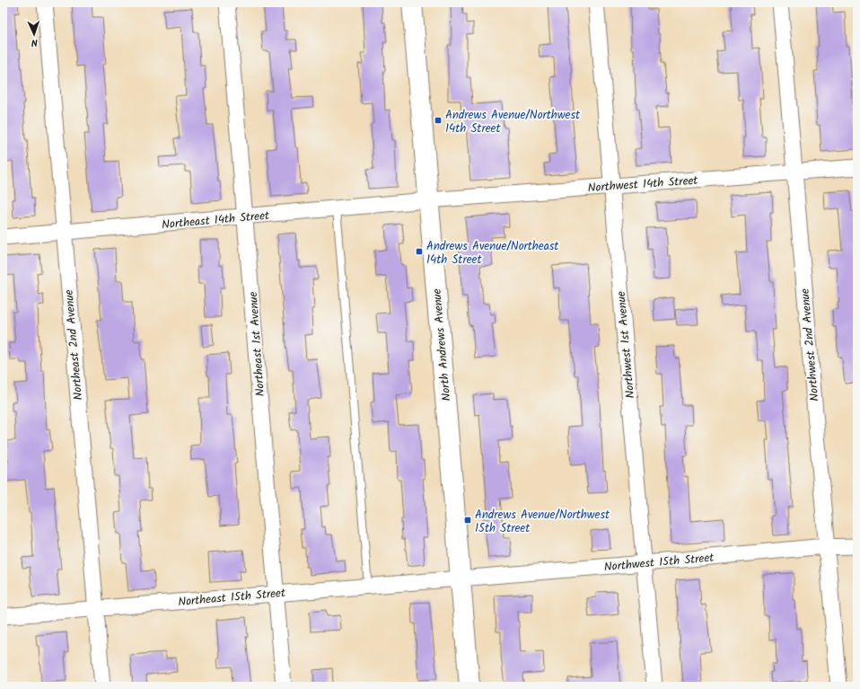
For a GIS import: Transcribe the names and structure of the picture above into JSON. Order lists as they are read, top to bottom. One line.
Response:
{"streets":{"main road":["North Andrews Avenue"],"street":["Northwest 14th Street","Northeast 14th Street","Northeast 1st Avenue","Northeast 2nd Avenue","Northwest 1st Avenue","Northwest 2nd Avenue","Northwest 15th Street","Northeast 15th Street"]},"crossings":[["Northwest 14th Street","Northeast 14th Street"],["Northwest 14th Street","North Andrews Avenue"],["Northwest 14th Street","Northwest 1st Avenue"],["Northwest 14th Street","Northwest 2nd Avenue"],["Northeast 14th Street","Northeast 1st Avenue"],["Northeast 14th Street","Northeast 2nd Avenue"],["Northeast 14th Street","North Andrews Avenue"],["Northeast 1st Avenue","Northeast 15th Street"],["Northeast 2nd Avenue","Northeast 15th Street"],["North Andrews Avenue","Northwest 15th Street"],["North Andrews Avenue","Northeast 15th Street"],["Northwest 1st Avenue","Northwest 15th Street"],["Northwest 2nd Avenue","Northwest 15th Street"],["Northwest 15th Street","Northeast 15th Street"]],"places":{"transit":["Andrews Avenue/Northwest 14th Street","Andrews Avenue/Northeast 14th Street","Andrews Avenue/Northwest 15th Street"]},"north":"bottom"}
